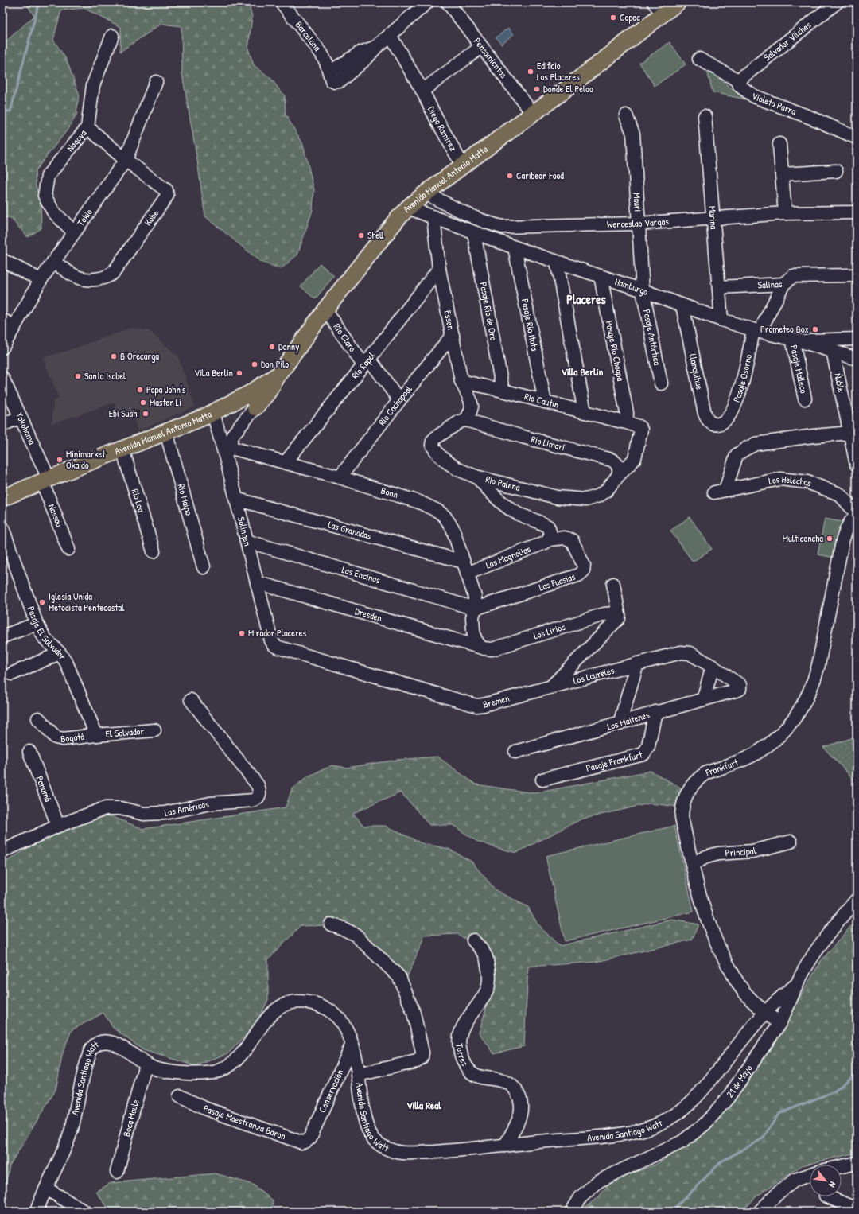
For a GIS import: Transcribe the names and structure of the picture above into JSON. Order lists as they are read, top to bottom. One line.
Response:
{"streets":{"main road":["Avenida Manuel Antonio Matta"],"street":["Barcelona","Salvador Vilches","Pensamientos","Violeta Parra","Diego Ramírez","Nagoya","Mauri","Tokio","Kobe","Marina","Wenceslao Vargas","Salinas","Hamburgo","Pasaje Río de Oro","Essen","Pasaje Río Itata","Río Claro","Pasaje Antártica","Pasaje Río Choapa","Río Rapel","Pasaje Malleco","Llanquihue","Pasaje Osorno","Ñuble","Río Cautin","Río Cachapoal","Yokohama","Río Limarí","Río Palena","Los Helechos","Bonn","Río Maipo","Río Loa","Nassau","Las Granadas","Solingen","Las Magnolias","Las Encinas","Las Fucsias","Dresden","Los Lirios","Pasaje El Salvador","Los Laureles","Bremen","Los Maitenes","El Salvador","Bogotá","Pasaje Frankfurt","Frankfurt","Panamá","Las Américas","Principal","Torres","Avenida Santiago Watt","21 de Mayo","Conservación","Boca Maule","Pasaje Maestranza Baron"]},"crossings":[["Barcelona","Diego Ramírez"],["Salvador Vilches","Violeta Parra"],["Pensamientos","Avenida Manuel Antonio Matta"],["Diego Ramírez","Avenida Manuel Antonio Matta"],["Nagoya","Tokio"],["Nagoya","Kobe"],["Avenida Manuel Antonio Matta","Wenceslao Vargas"],["Avenida Manuel Antonio Matta","Hamburgo"],["Avenida Manuel Antonio Matta","Río Claro"],["Avenida Manuel Antonio Matta","Yokohama"],["Avenida Manuel Antonio Matta","Bonn"],["Avenida Manuel Antonio Matta","Río Maipo"],["Avenida Manuel Antonio Matta","Río Loa"],["Avenida Manuel Antonio Matta","Nassau"],["Avenida Manuel Antonio Matta","Solingen"],["Mauri","Wenceslao Vargas"],["Mauri","Hamburgo"],["Mauri","Pasaje Antártica"],["Tokio","Kobe"],["Marina","Wenceslao Vargas"],["Marina","Salinas"],["Marina","Hamburgo"],["Salinas","Pasaje Osorno"],["Hamburgo","Pasaje Río de Oro"],["Hamburgo","Essen"],["Hamburgo","Pasaje Río Itata"],["Hamburgo","Pasaje Antártica"],["Hamburgo","Pasaje Río Choapa"],["Hamburgo","Pasaje Malleco"],["Hamburgo","Llanquihue"],["Hamburgo","Pasaje Osorno"],["Hamburgo","Ñuble"],["Pasaje Río de Oro","Río Cautin"],["Essen","Río Rapel"],["Essen","Río Cautin"],["Essen","Río Cachapoal"],["Essen","Río Limarí"],["Essen","Río Palena"],["Pasaje Río Itata","Río Cautin"],["Río Claro","Río Rapel"],["Río Claro","Río Cachapoal"],["Pasaje Río Choapa","Río Cautin"],["Pasaje Río Choapa","Río Palena"],["Río Rapel","Bonn"],["Llanquihue","Pasaje Osorno"],["Ñuble","Los Helechos"],["Río Cautin","Río Palena"],["Río Cachapoal","Bonn"],["Yokohama","Nassau"],["Río Limarí","Río Palena"],["Los Helechos","Frankfurt"],["Bonn","Las Granadas"],["Bonn","Solingen"],["Bonn","Las Magnolias"],["Bonn","Las Encinas"],["Bonn","Las Fucsias"],["Bonn","Dresden"],["Bonn","Los Lirios"],["Las Granadas","Solingen"],["Solingen","Las Encinas"],["Solingen","Dresden"],["Solingen","Bremen"],["Las Magnolias","Las Fucsias"],["Las Encinas","Las Fucsias"],["Dresden","Los Lirios"],["Pasaje El Salvador","El Salvador"],["Pasaje El Salvador","Bogotá"],["Los Laureles","Bremen"],["Los Laureles","Los Maitenes"],["Los Maitenes","Pasaje Frankfurt"],["El Salvador","Bogotá"],["Frankfurt","Principal"],["Frankfurt","Avenida Santiago Watt"],["Frankfurt","21 de Mayo"],["Panamá","Las Américas"],["Torres","Avenida Santiago Watt"],["Avenida Santiago Watt","21 de Mayo"],["Avenida Santiago Watt","Conservación"],["Avenida Santiago Watt","Boca Maule"],["Conservación","Pasaje Maestranza Baron"]],"districts":["Placeres","Villa Berlín","Villa Real"],"places":["Copec","Edificio Los Placeres","Donde El Pelao","Caribean Food","Shell","Prometeo Box","Danny","BIOrecarga","Don Pilo","Villa Berlín","Santa Isabel","Papa John's","Master Li","Ebi Sushi","Minimarket Okaido","Multicancha","Iglesia Unida Metodista Pentecostal","Mirador Placeres"],"north":"bottom right"}
